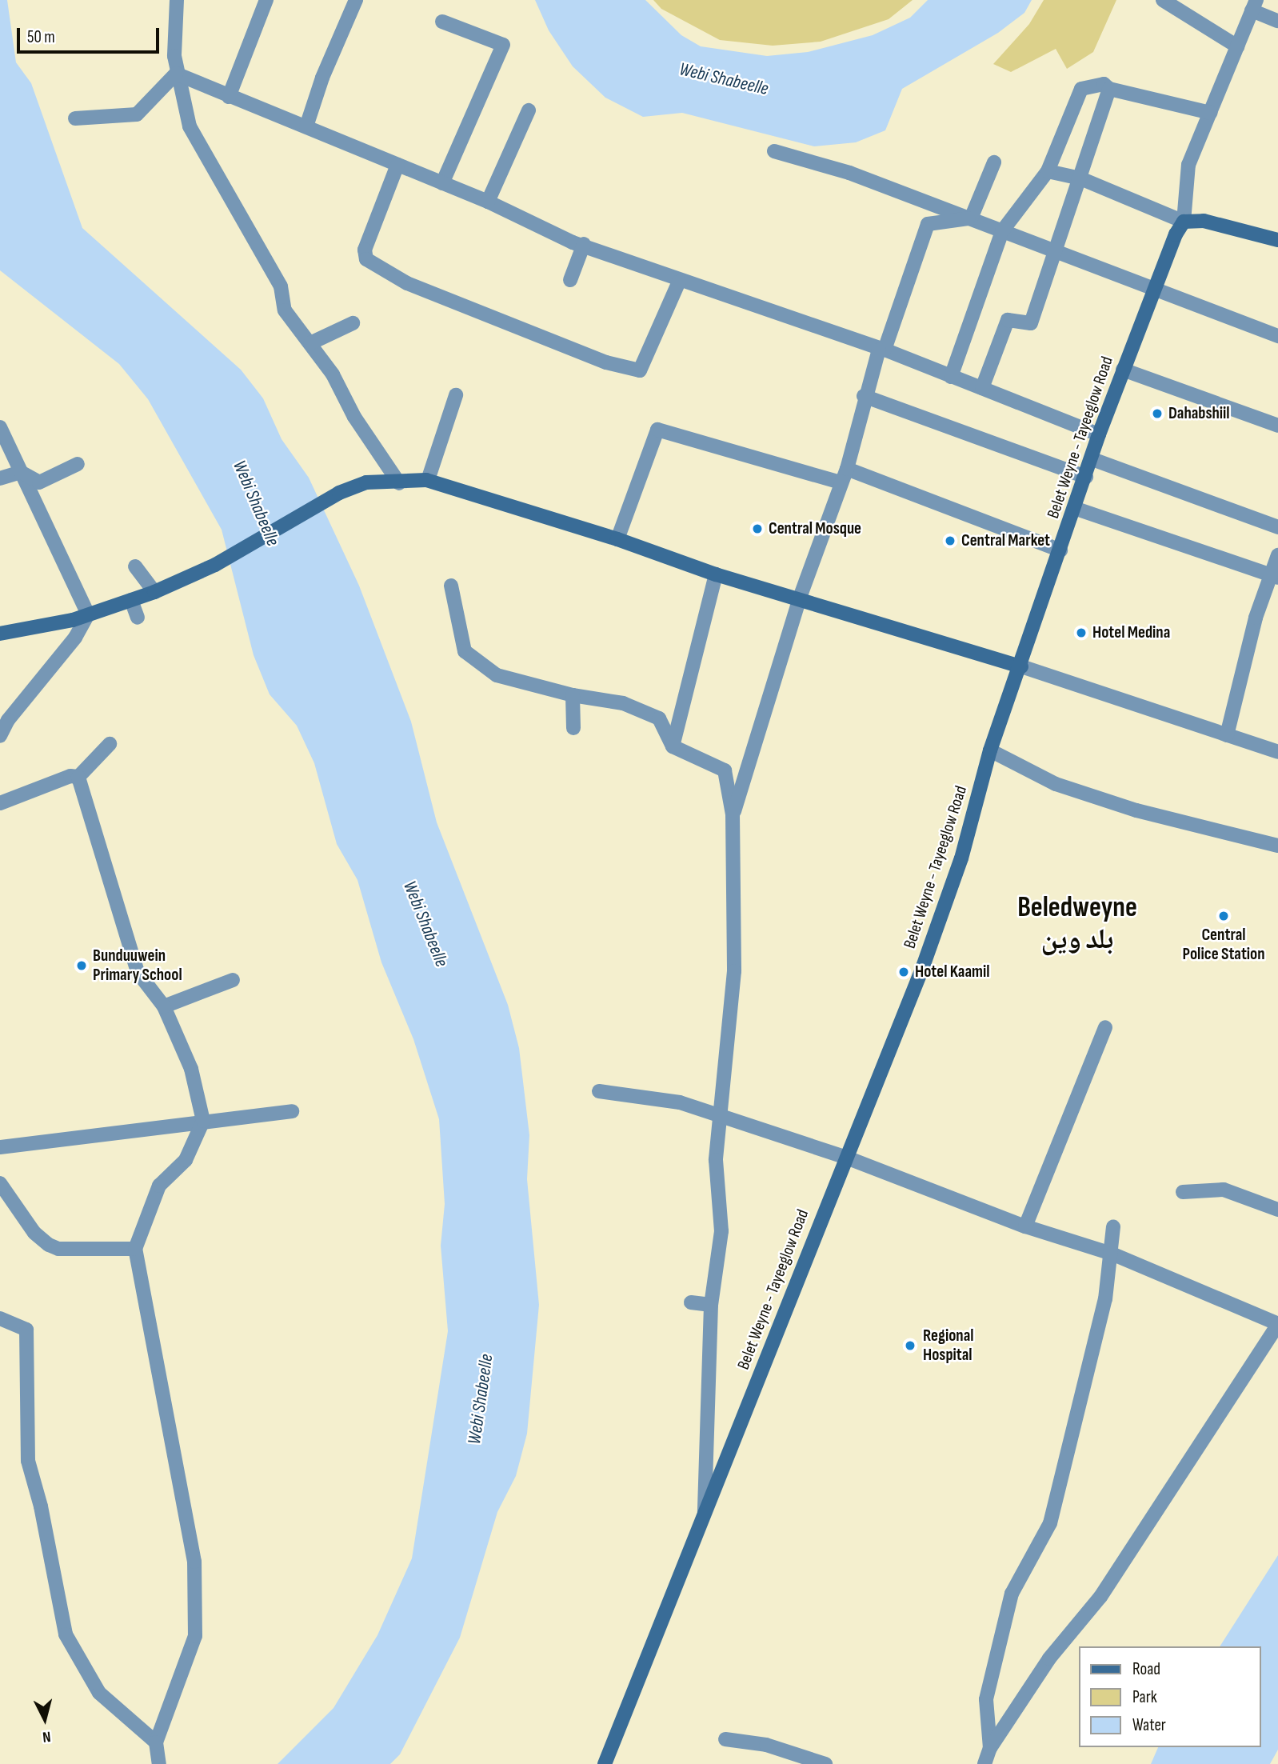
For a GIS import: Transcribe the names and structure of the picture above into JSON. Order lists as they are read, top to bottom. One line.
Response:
{"streets":{"main road":["Belet Weyne - Tayeeglow Road"]},"districts":["Beledweyne بلد وين"],"water":["Webi Shabeelle"],"places":["Dahabshiil","Central Mosque","Central Market","Hotel Medina","Central Police Station","Bunduuwein Primary School","Hotel Kaamil","Regional Hospital"],"legend":["Road","Park","Water"],"scale_bar":"50 m","north":"bottom"}
